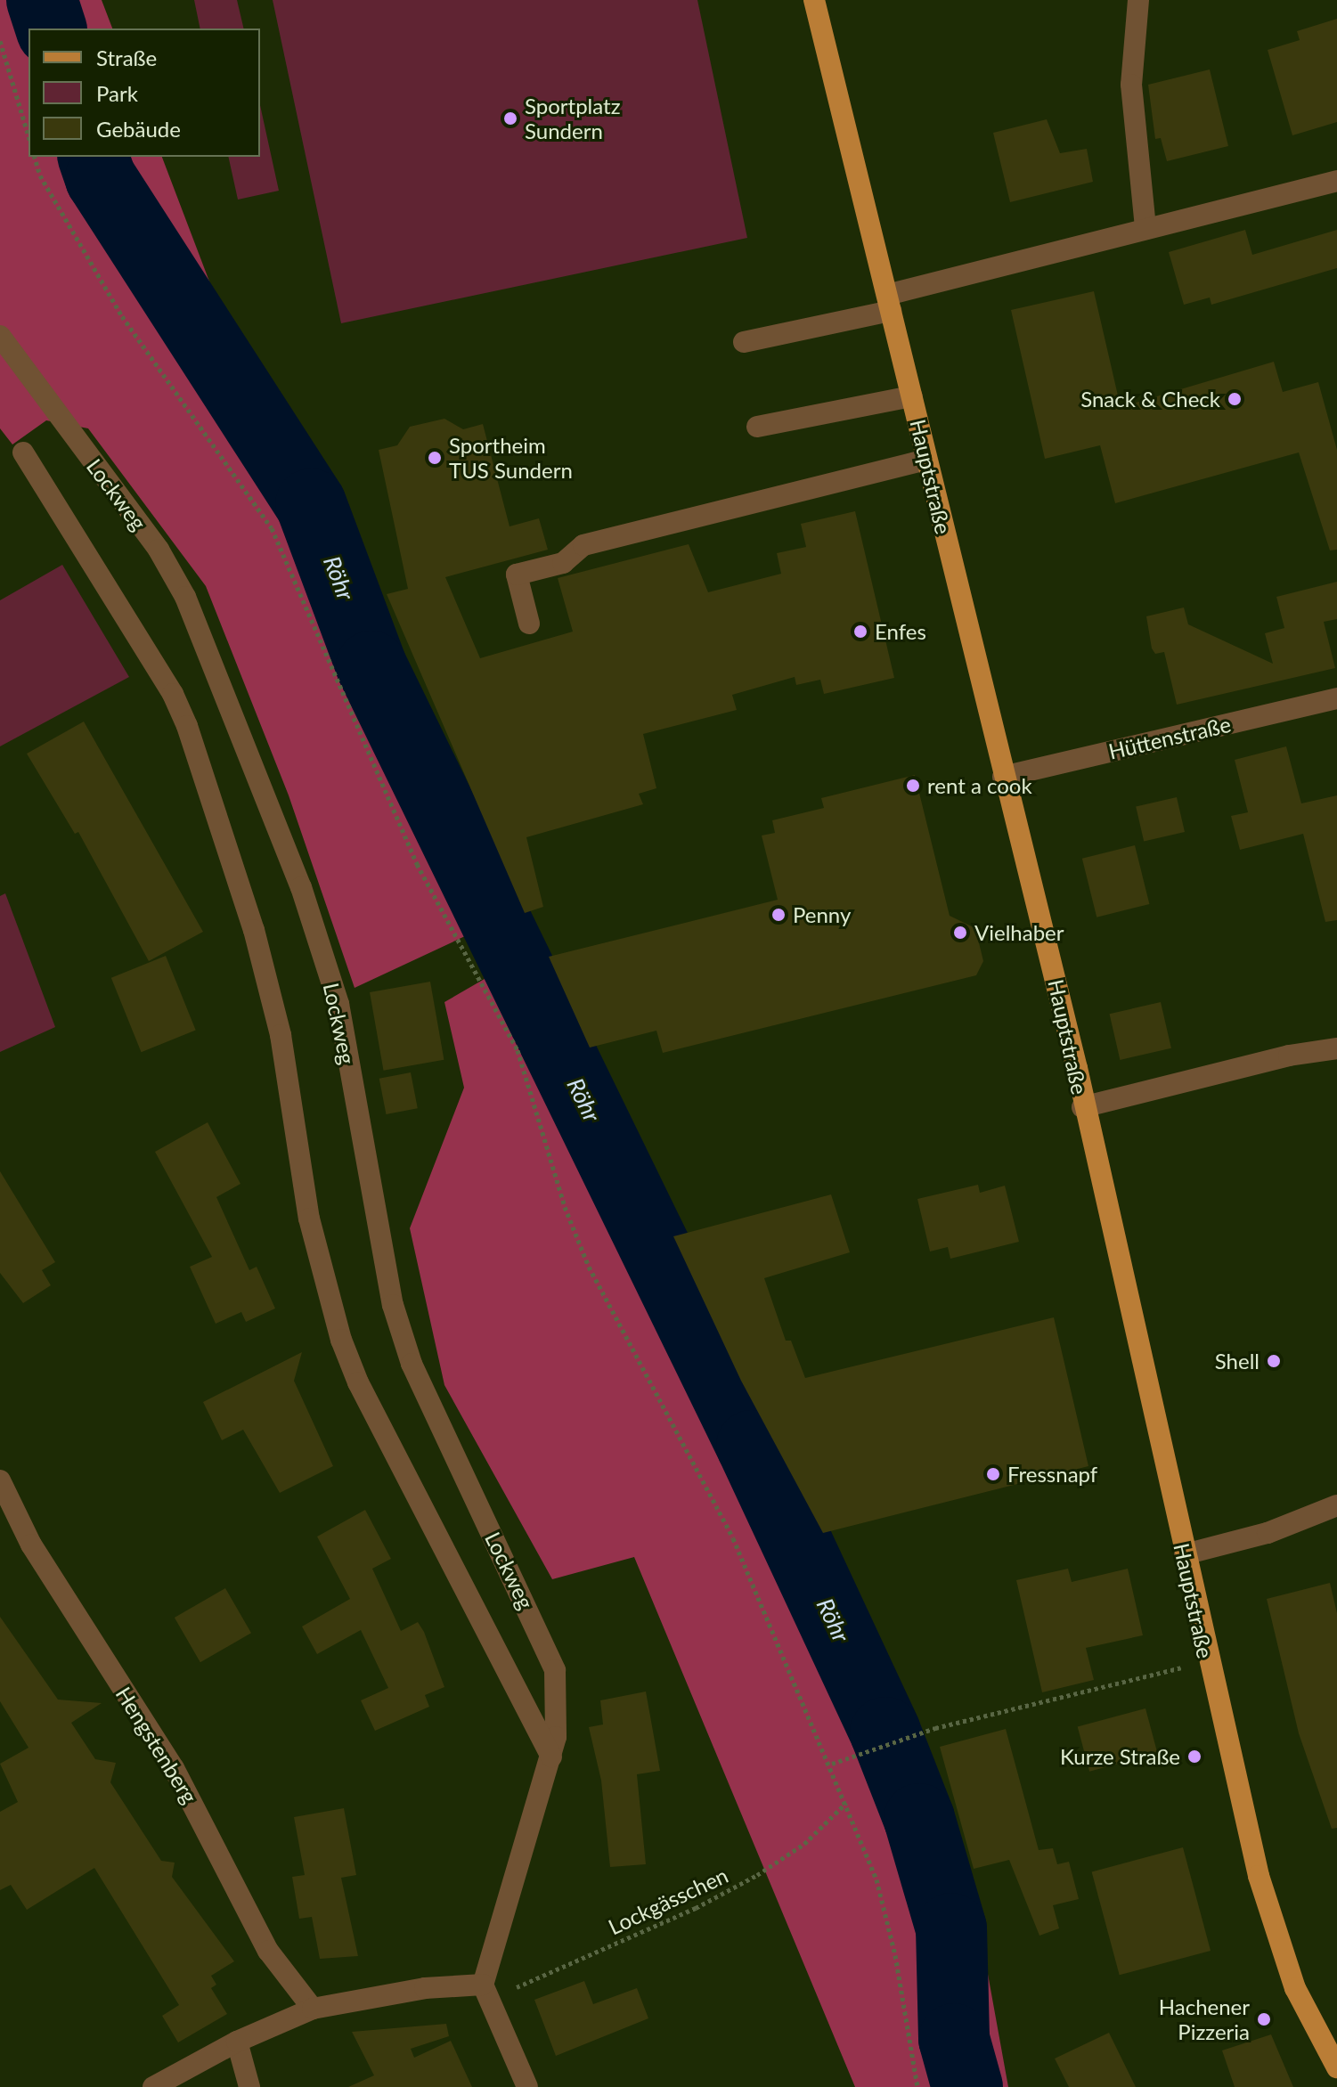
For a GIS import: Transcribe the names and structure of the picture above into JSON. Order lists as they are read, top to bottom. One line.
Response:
{"streets":{"main road":["Hauptstraße"],"street":["Lockweg","Hüttenstraße","Hengstenberg"],"path":["Lockgässchen"]},"crossings":[["Hauptstraße","Hüttenstraße"],["Lockweg","Lockgässchen"]],"water":["Röhr"],"places":["Sportplatz Sundern","Snack & Check","Sportheim TUS Sundern","Enfes","rent a cook","Penny","Vielhaber","Shell","Fressnapf","Kurze Straße","Hachener Pizzeria"],"legend":["Straße","Park","Gebäude"]}
